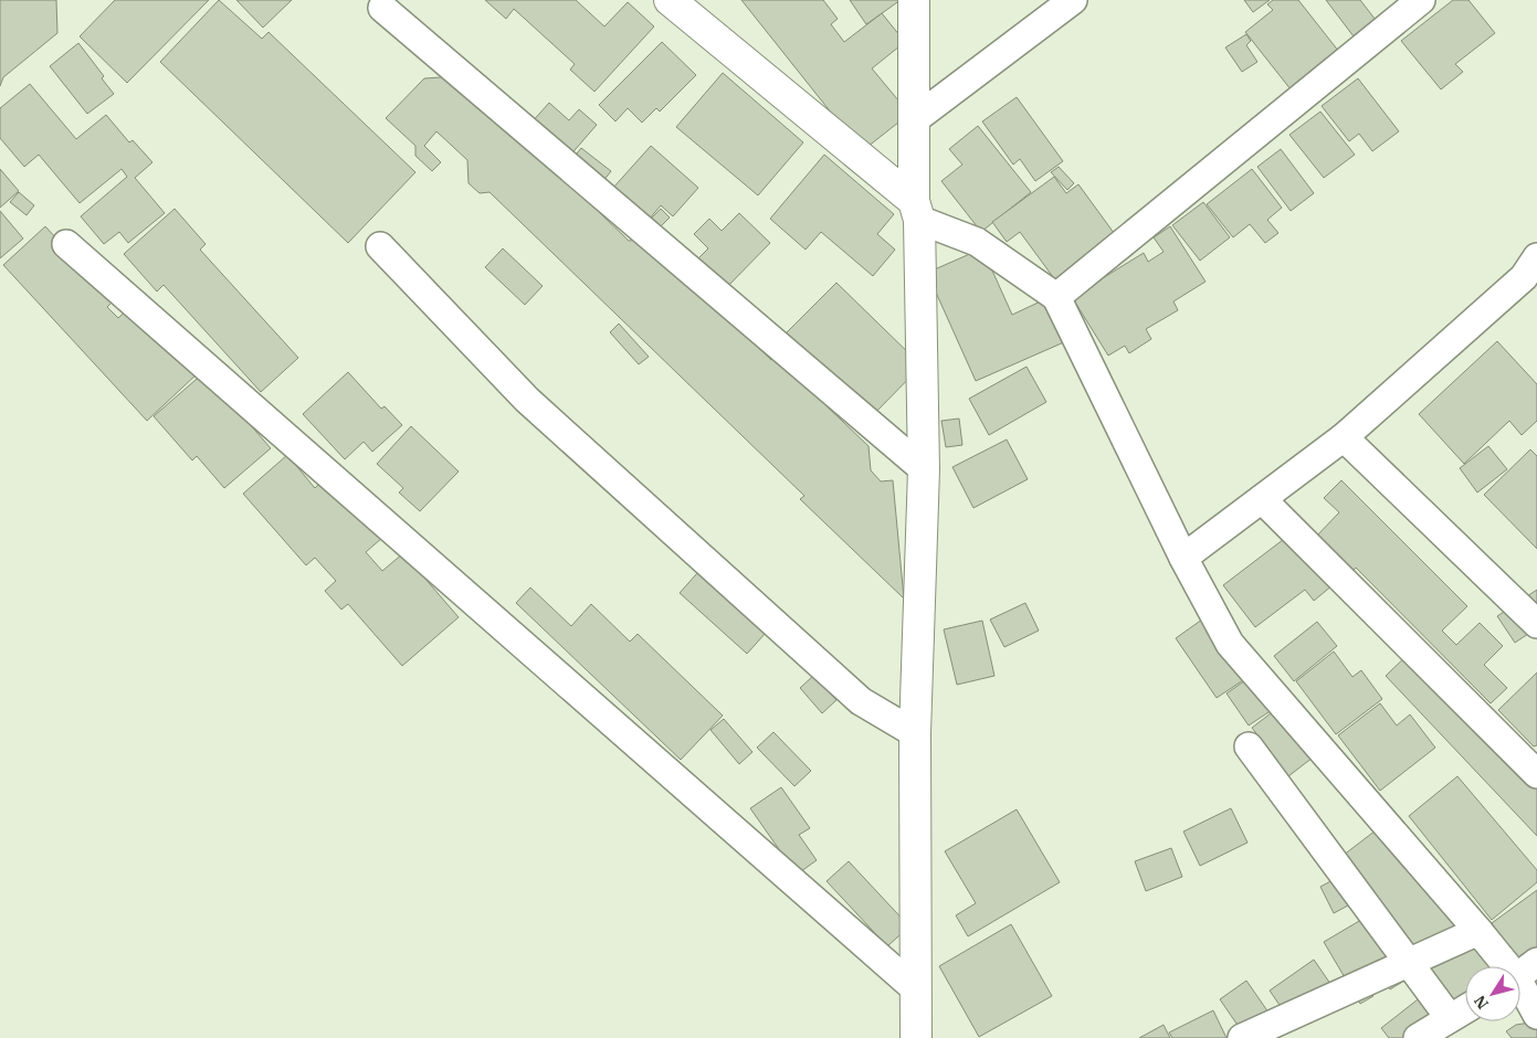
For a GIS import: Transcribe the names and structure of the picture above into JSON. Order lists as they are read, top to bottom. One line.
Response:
{"north":"bottom left"}
